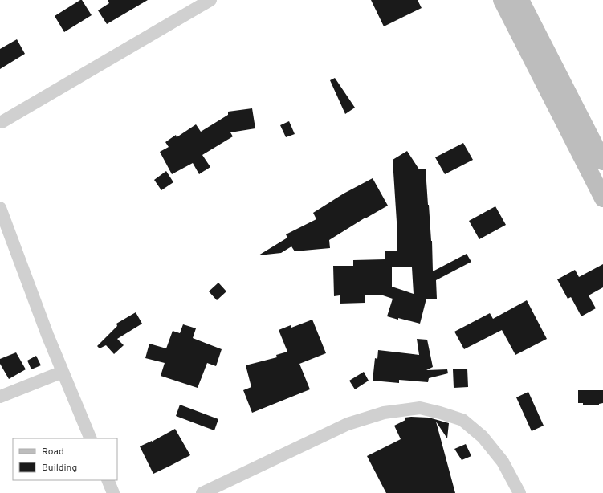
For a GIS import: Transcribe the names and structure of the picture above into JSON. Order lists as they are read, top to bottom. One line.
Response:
{"legend":["Road","Building"]}
